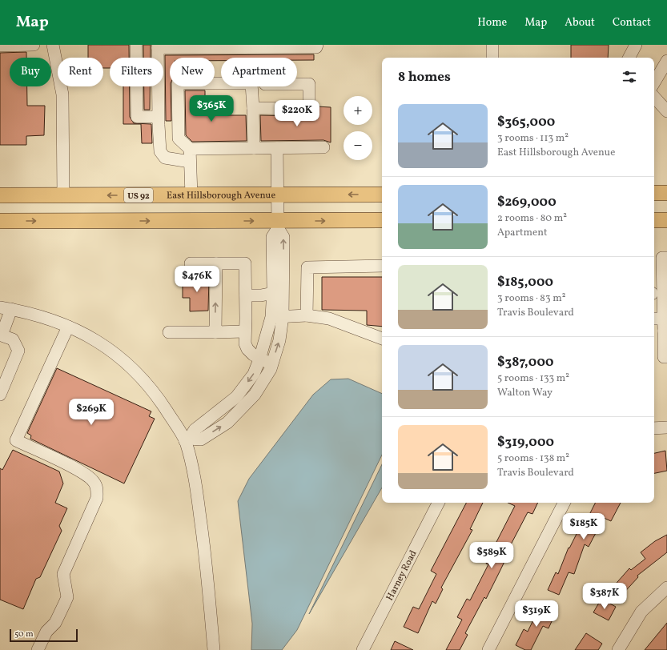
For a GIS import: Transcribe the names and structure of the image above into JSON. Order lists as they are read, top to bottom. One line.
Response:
{"streets":{"main road":["US 92","East Hillsborough Avenue"],"street":["Harney Road"]},"scale_bar":"50 m","page":{"header":"Map","nav":["Home","Map","About","Contact"],"chip":["Buy","Rent","Filters","New","Apartment"],"heading":"8 homes","price":["$365K","$220K","$476K","$269K","$185K","$589K","$387K","$319K"],"map_buttons":["+","−"],"list":[{"name":"$365,000","note":"3 rooms · 113 m² · East Hillsborough Avenue"},{"name":"$269,000","note":"2 rooms · 80 m² · Apartment"},{"name":"$185,000","note":"3 rooms · 83 m² · Travis Boulevard"},{"name":"$387,000","note":"5 rooms · 133 m² · Walton Way"},{"name":"$319,000","note":"5 rooms · 138 m² · Travis Boulevard"}],"scale":"50 m"}}
